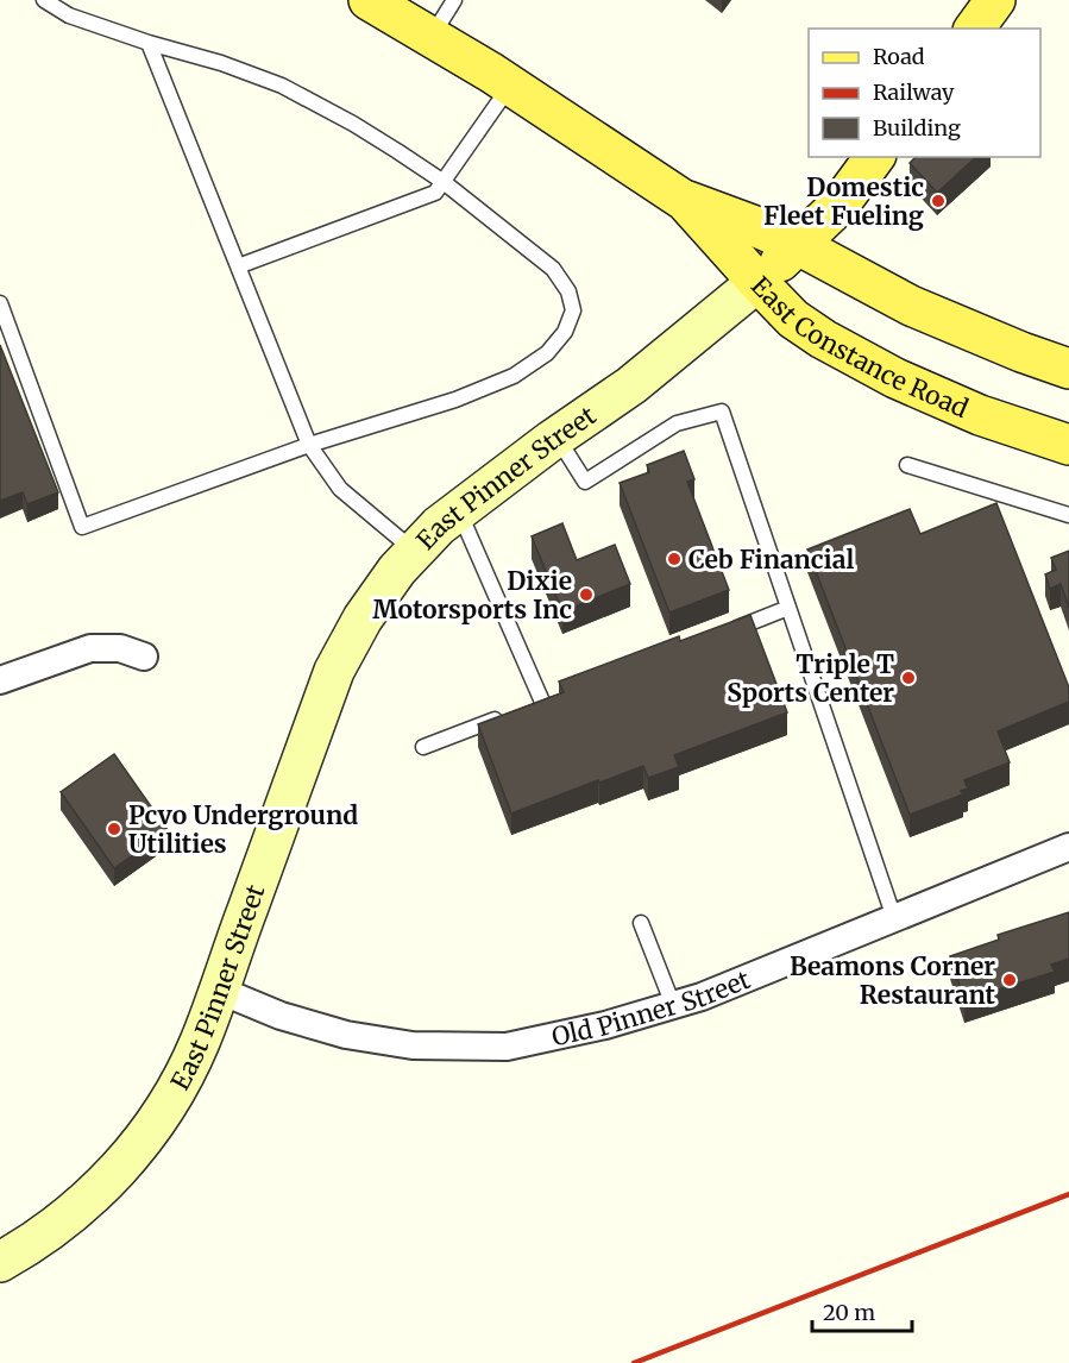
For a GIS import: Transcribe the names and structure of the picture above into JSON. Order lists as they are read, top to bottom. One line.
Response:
{"streets":{"main road":["East Constance Road","East Pinner Street"],"street":["Old Pinner Street"]},"crossings":[["East Constance Road","East Pinner Street"],["East Pinner Street","Old Pinner Street"]],"places":["Domestic Fleet Fueling","Ceb Financial","Dixie Motorsports Inc","Triple T Sports Center","Pcvo Underground Utilities","Beamons Corner Restaurant"],"legend":["Road","Railway","Building"],"scale_bar":"20 m"}
